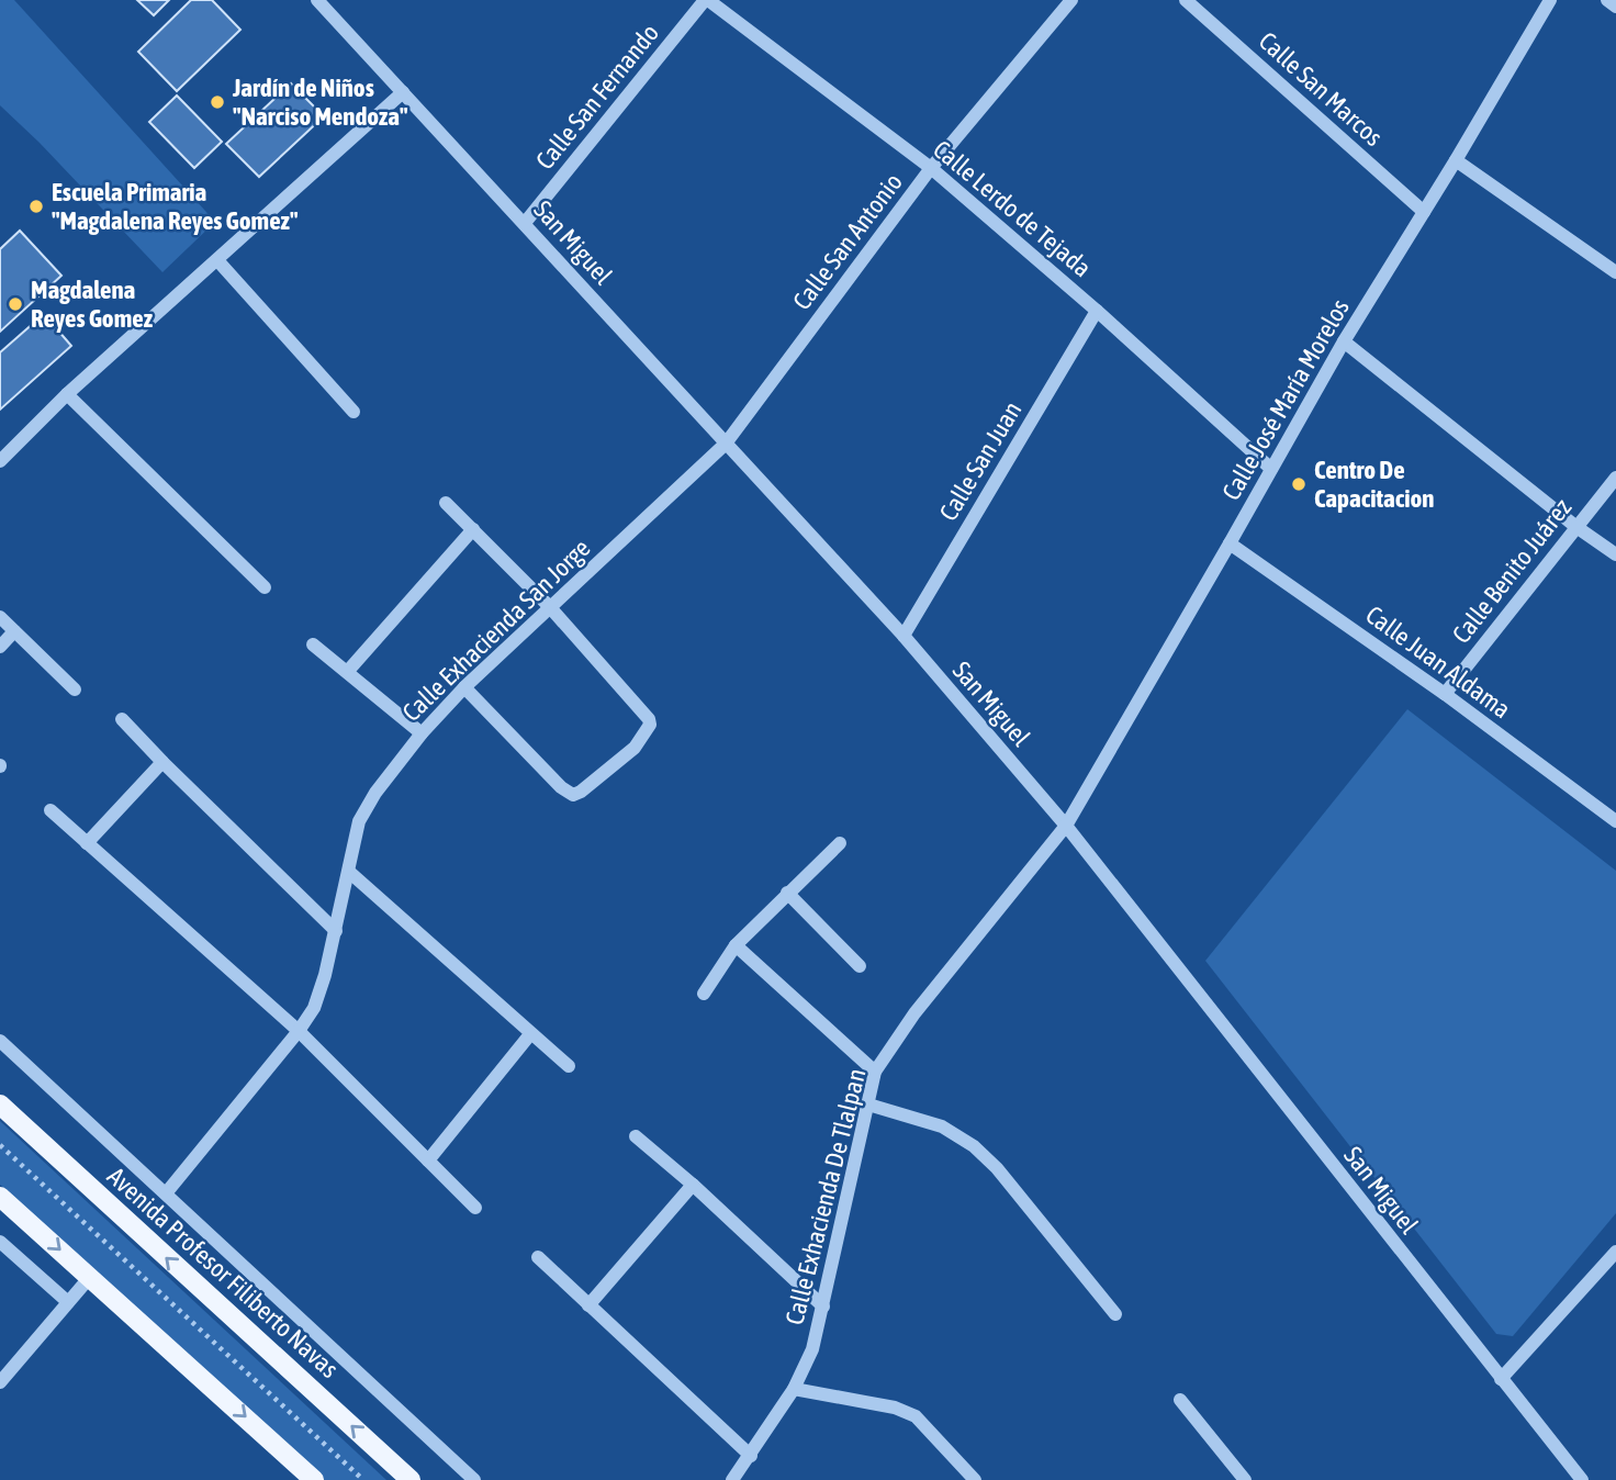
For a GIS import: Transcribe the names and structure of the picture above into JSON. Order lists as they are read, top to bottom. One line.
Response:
{"streets":{"main road":["Avenida Profesor Filiberto Navas"],"street":["Calle San Marcos","Calle San Fernando","Calle Lerdo de Tejada","Calle San Antonio","San Miguel","Calle José María Morelos","Calle San Juan","Calle Benito Juárez","Calle Exhacienda San Jorge","Calle Juan Aldama","Calle Exhacienda De Tlalpan"]},"crossings":[["Calle San Marcos","Calle José María Morelos"],["Calle San Fernando","Calle Lerdo de Tejada"],["Calle San Fernando","San Miguel"],["Calle Lerdo de Tejada","Calle San Antonio"],["Calle Lerdo de Tejada","Calle José María Morelos"],["Calle Lerdo de Tejada","Calle San Juan"],["Calle San Antonio","San Miguel"],["Calle San Antonio","Calle Exhacienda San Jorge"],["San Miguel","Calle José María Morelos"],["San Miguel","Calle San Juan"],["San Miguel","Calle Exhacienda San Jorge"],["San Miguel","Calle Exhacienda De Tlalpan"],["Calle José María Morelos","Calle Juan Aldama"],["Calle José María Morelos","Calle Exhacienda De Tlalpan"],["Calle Benito Juárez","Calle Juan Aldama"]],"places":["Jardín de Niños \"Narciso Mendoza\"","Escuela Primaria \"Magdalena Reyes Gomez\"","Magdalena Reyes Gomez","Centro De Capacitacion"]}
